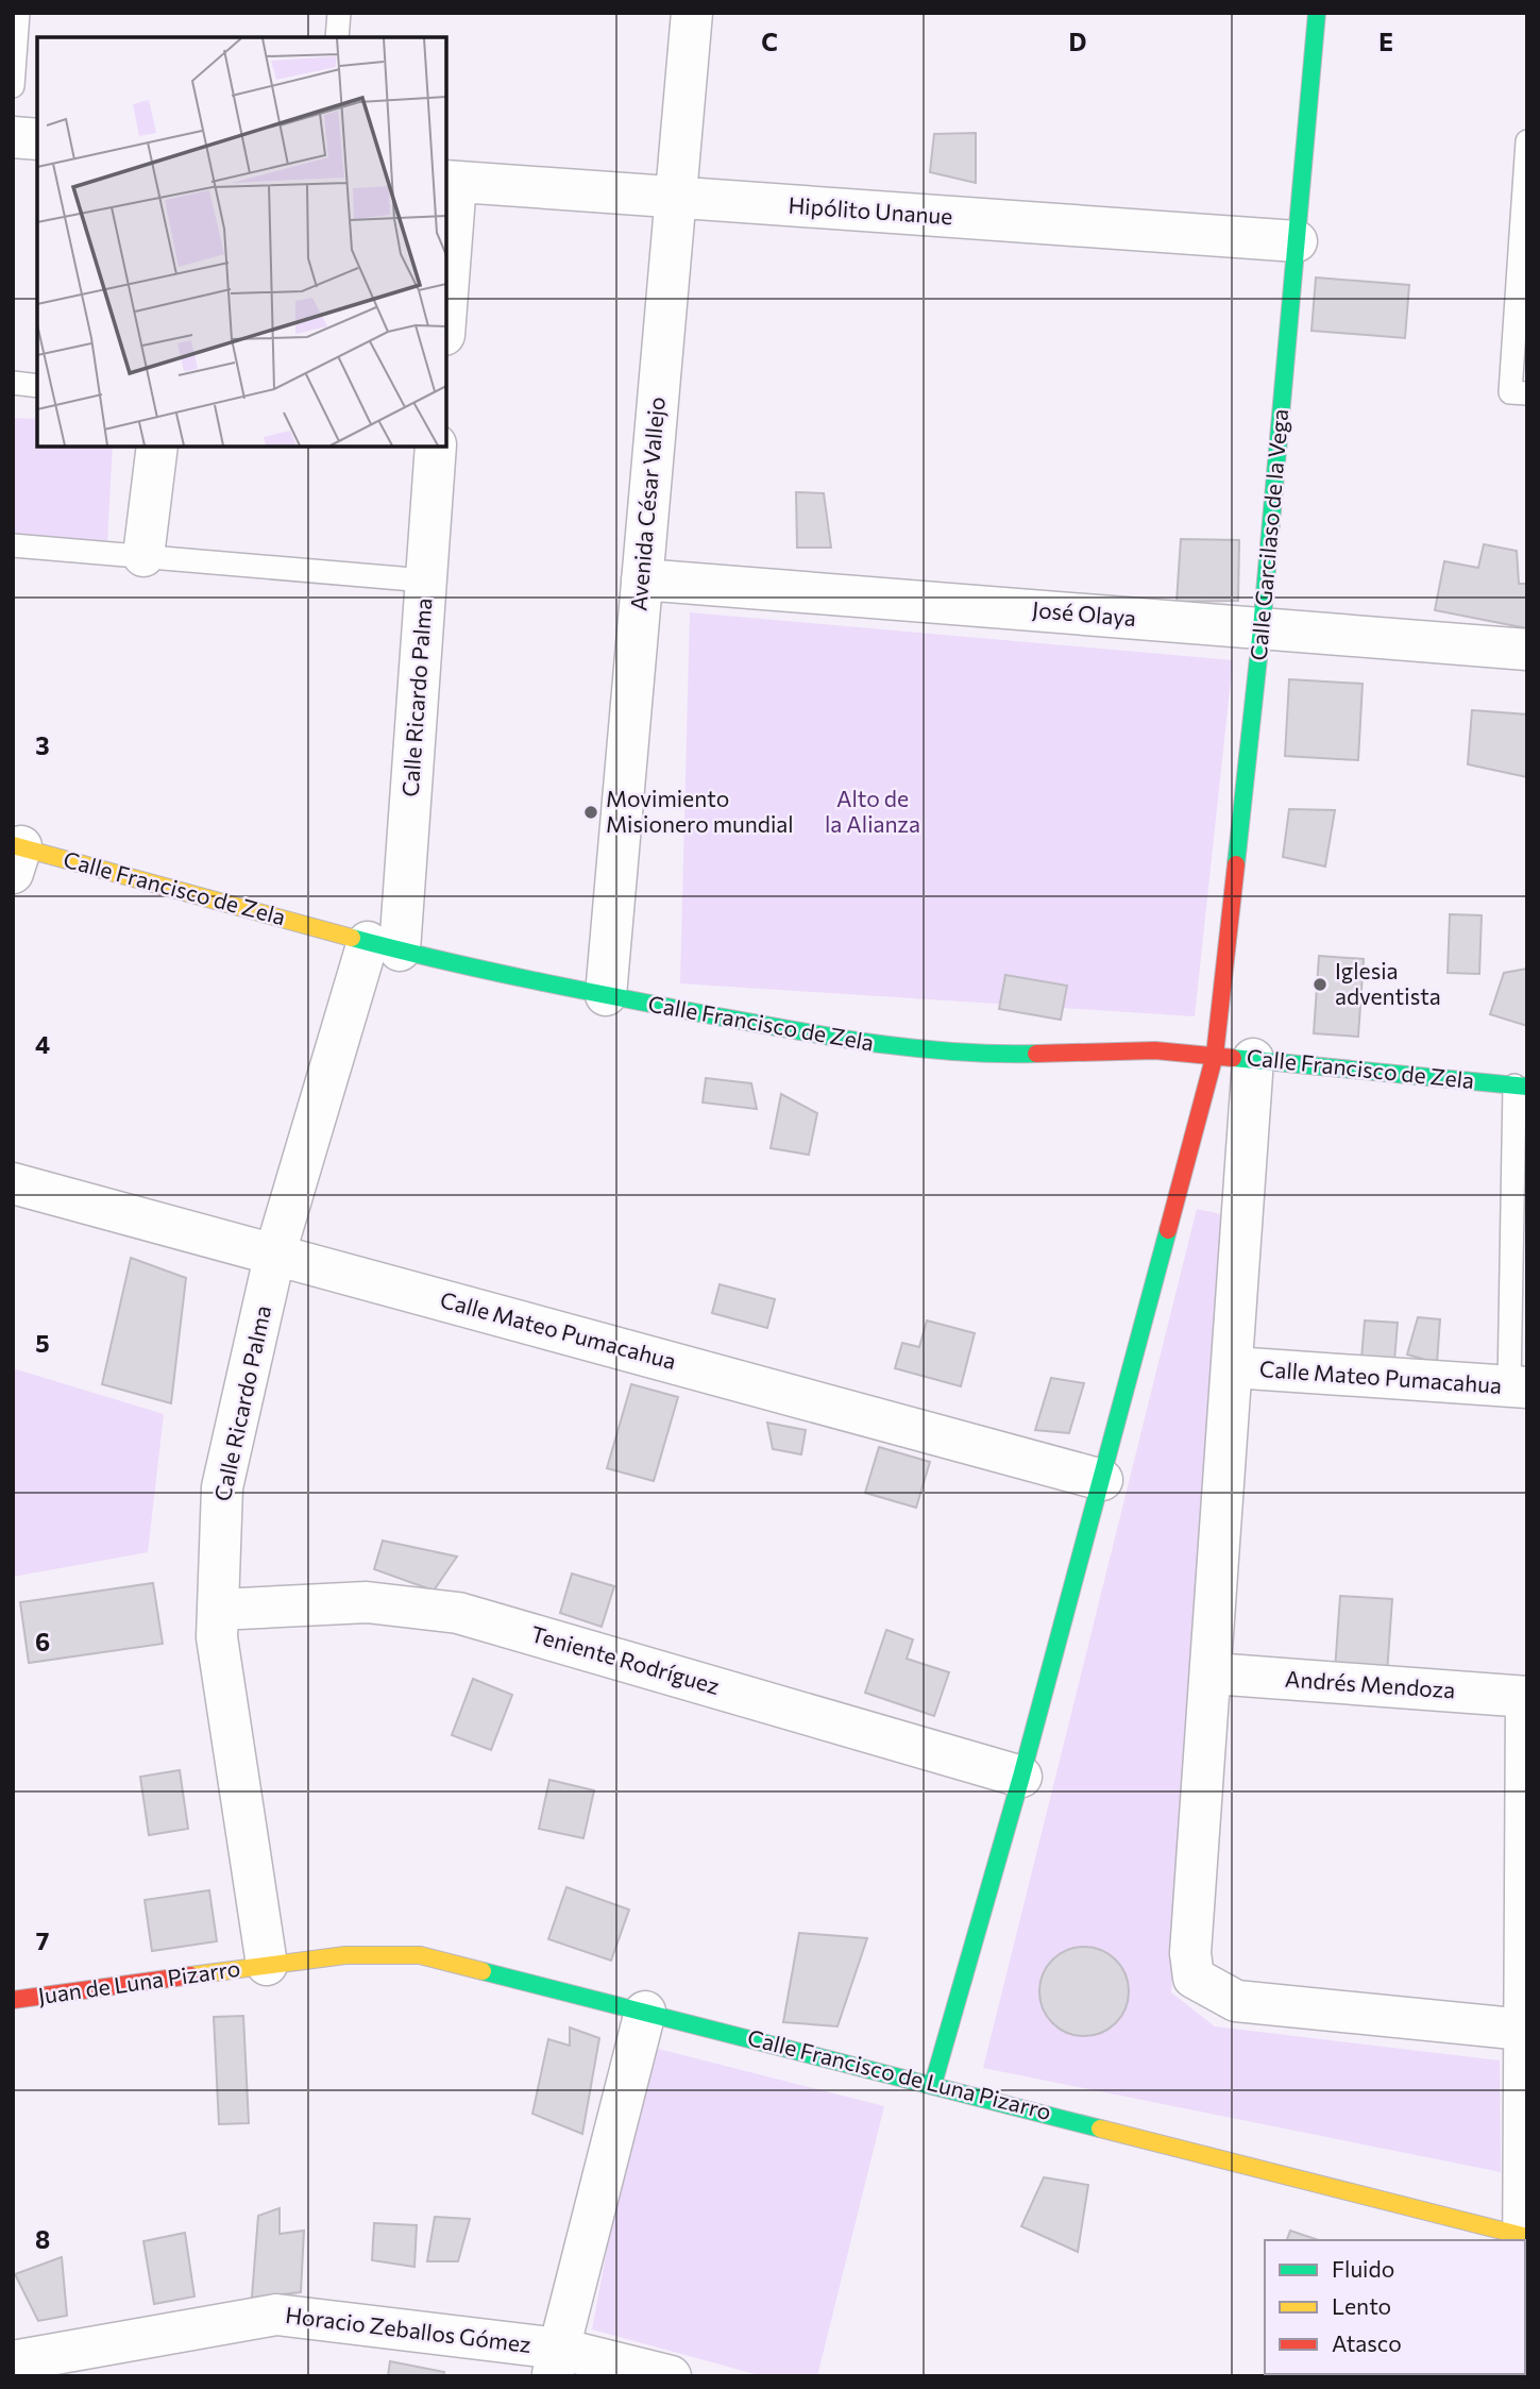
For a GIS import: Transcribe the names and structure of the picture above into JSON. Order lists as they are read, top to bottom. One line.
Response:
{"streets":{"street":["Hipólito Unanue","Avenida César Vallejo","Calle Garcilaso de la Vega","José Olaya","Calle Ricardo Palma","Calle Francisco de Zela","Calle Mateo Pumacahua","Teniente Rodríguez","Andrés Mendoza","Juan de Luna Pizarro","Calle Francisco de Luna Pizarro","Horacio Zeballos Gómez"]},"crossings":[["Hipólito Unanue","Avenida César Vallejo"],["Hipólito Unanue","Calle Garcilaso de la Vega"],["Avenida César Vallejo","José Olaya"],["Avenida César Vallejo","Calle Francisco de Zela"],["Calle Garcilaso de la Vega","José Olaya"],["Calle Garcilaso de la Vega","Calle Francisco de Zela"],["Calle Garcilaso de la Vega","Calle Mateo Pumacahua"],["Calle Garcilaso de la Vega","Teniente Rodríguez"],["Calle Garcilaso de la Vega","Calle Francisco de Luna Pizarro"],["Calle Ricardo Palma","Calle Francisco de Zela"],["Calle Ricardo Palma","Calle Mateo Pumacahua"],["Calle Ricardo Palma","Teniente Rodríguez"],["Calle Ricardo Palma","Juan de Luna Pizarro"],["Calle Ricardo Palma","Calle Francisco de Luna Pizarro"],["Juan de Luna Pizarro","Calle Francisco de Luna Pizarro"]],"parks":["Alto de la Alianza"],"places":["Movimiento Misionero mundial","Iglesia adventista"],"legend":["Fluido","Lento","Atasco"],"grid":{"columns":["C","D","E"],"rows":["3","4","5","6","7","8"]}}
